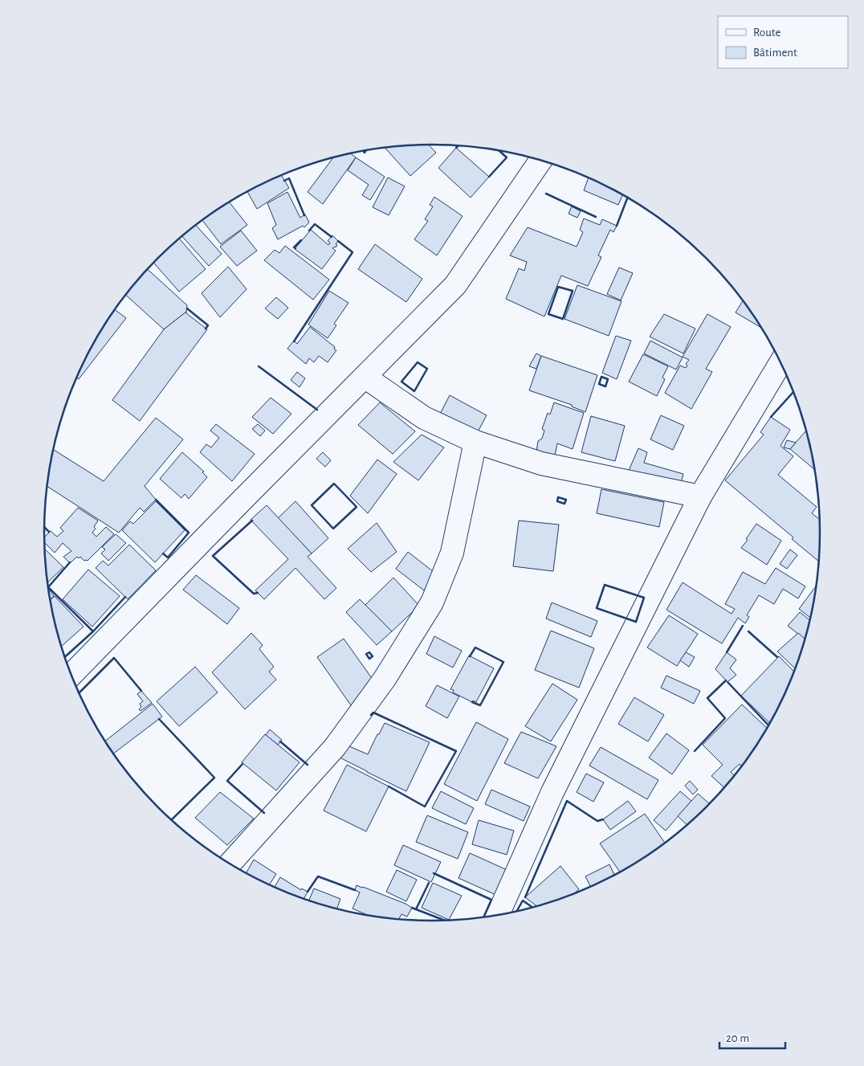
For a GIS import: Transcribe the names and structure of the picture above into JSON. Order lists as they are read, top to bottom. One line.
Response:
{"legend":["Route","Bâtiment"],"scale_bar":"20 m"}
